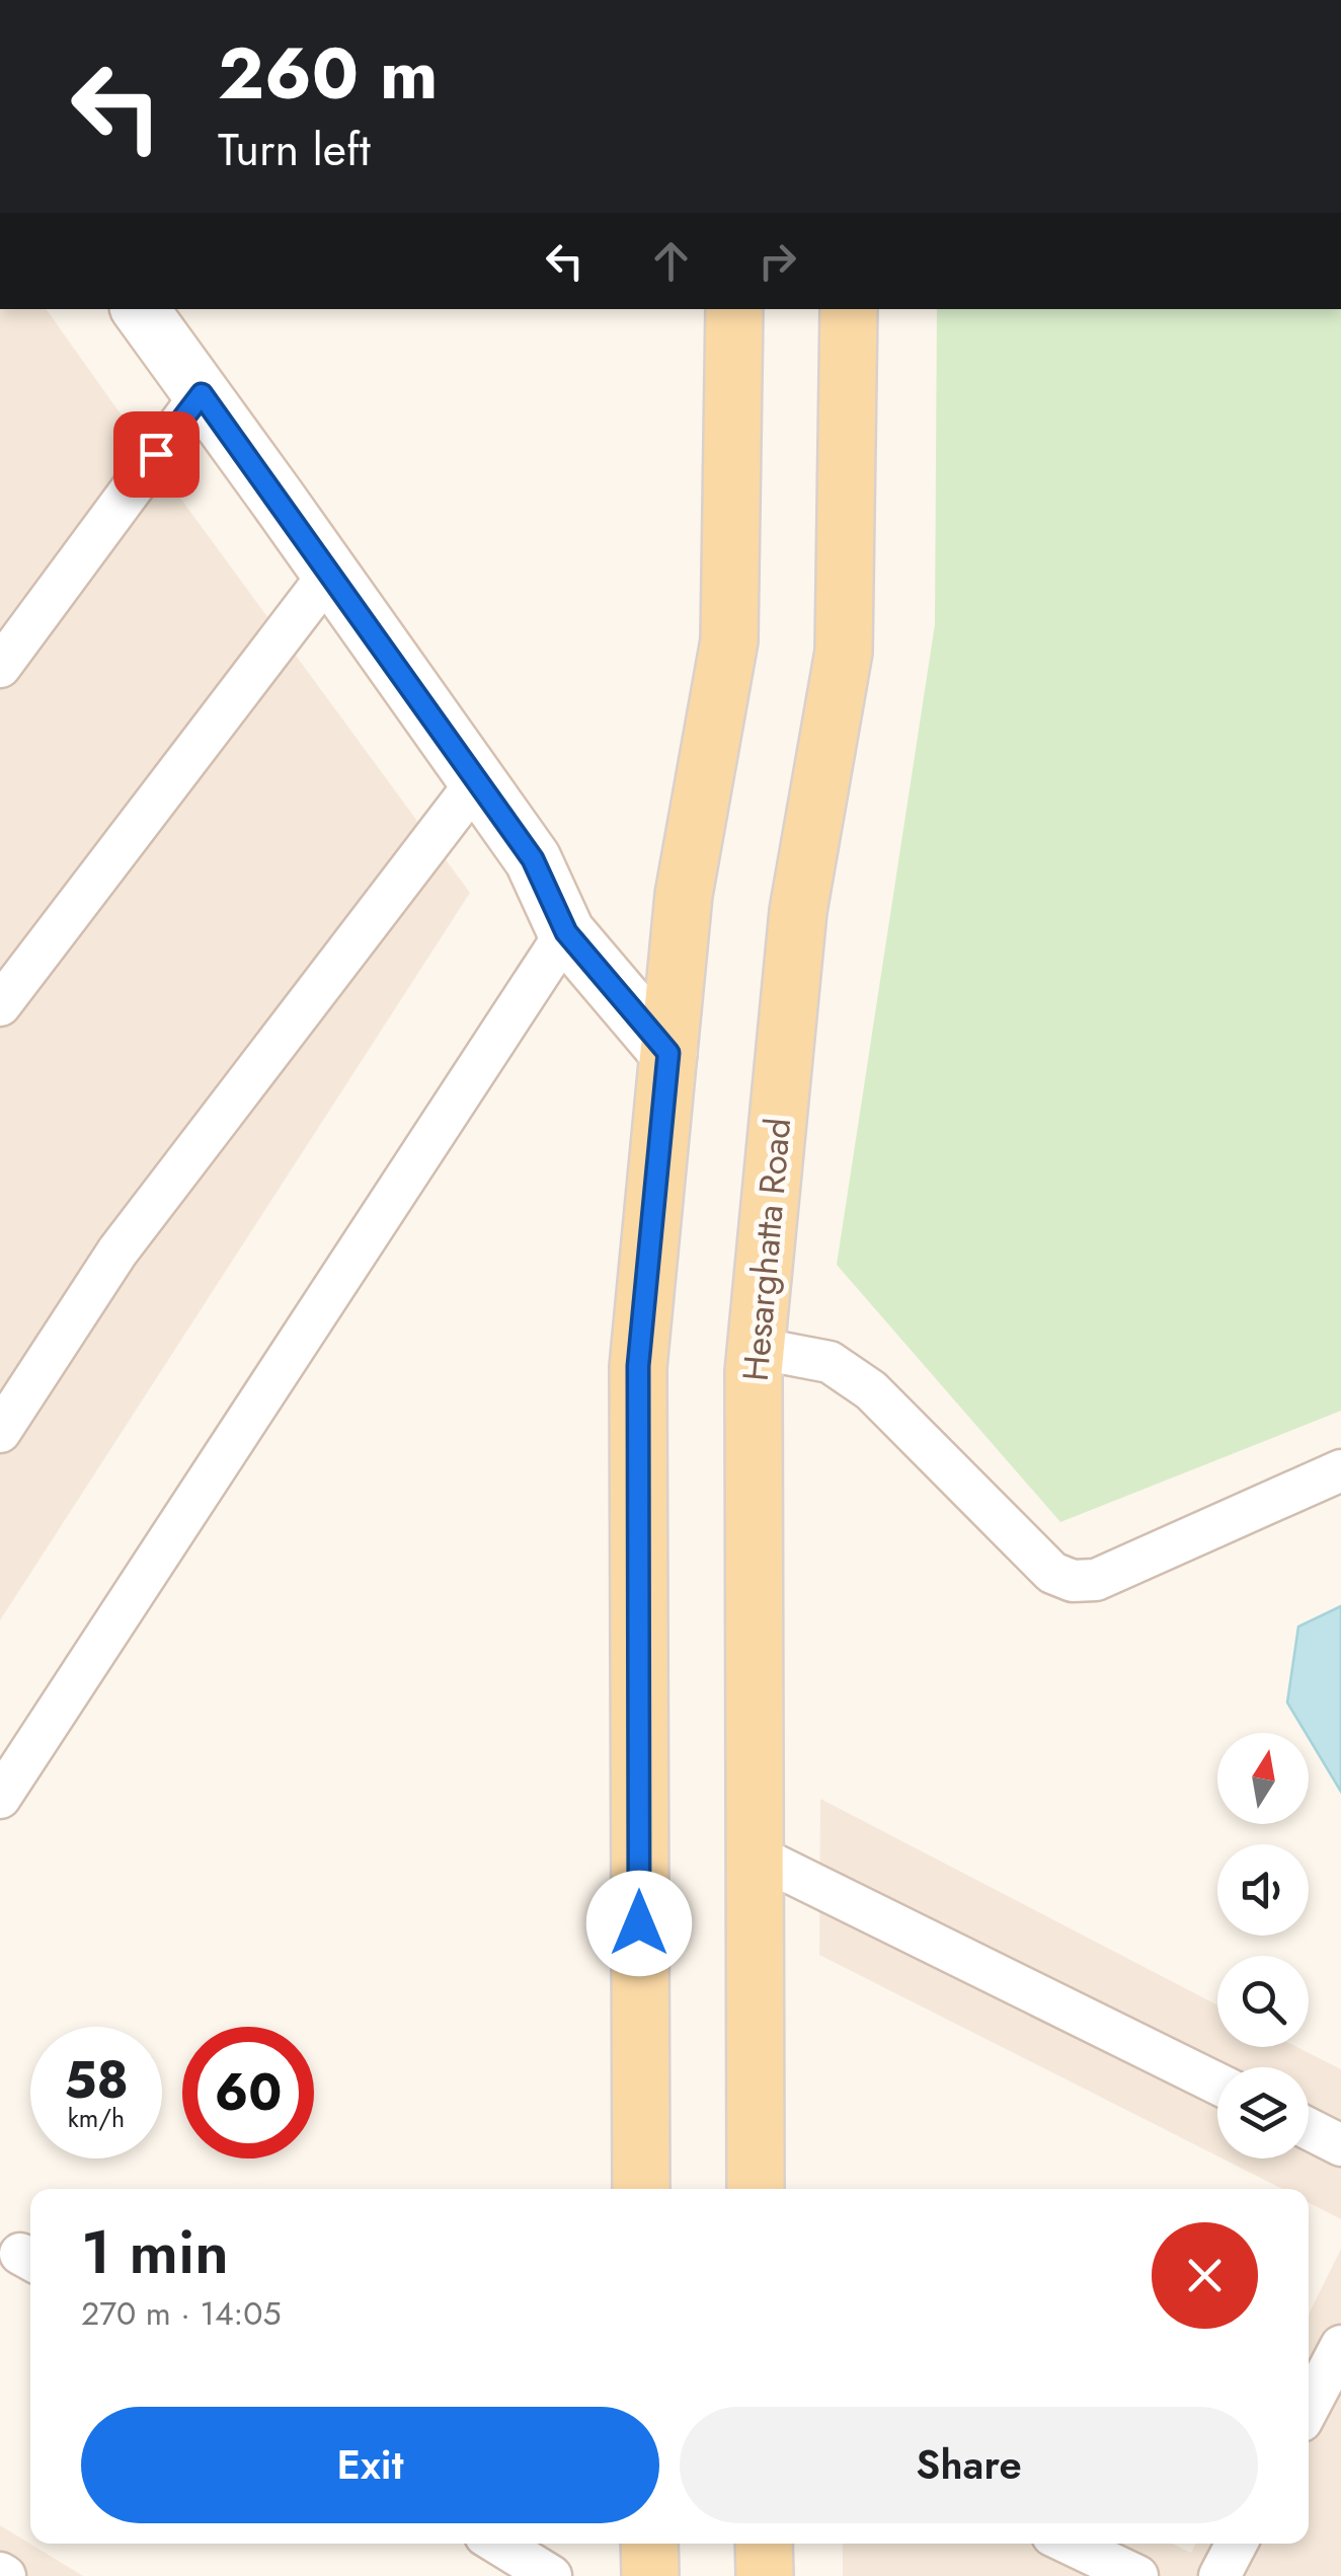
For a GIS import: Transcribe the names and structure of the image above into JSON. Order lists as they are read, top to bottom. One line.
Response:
{"streets":{"main road":["Hesarghatta Road"]},"north":"top","page":{"turn":["260 m","Turn left"],"speed":"58 km/h","limit":"60","heading":["1 min","270 m · 14:05"],"buttons":["Exit","Share"]}}
